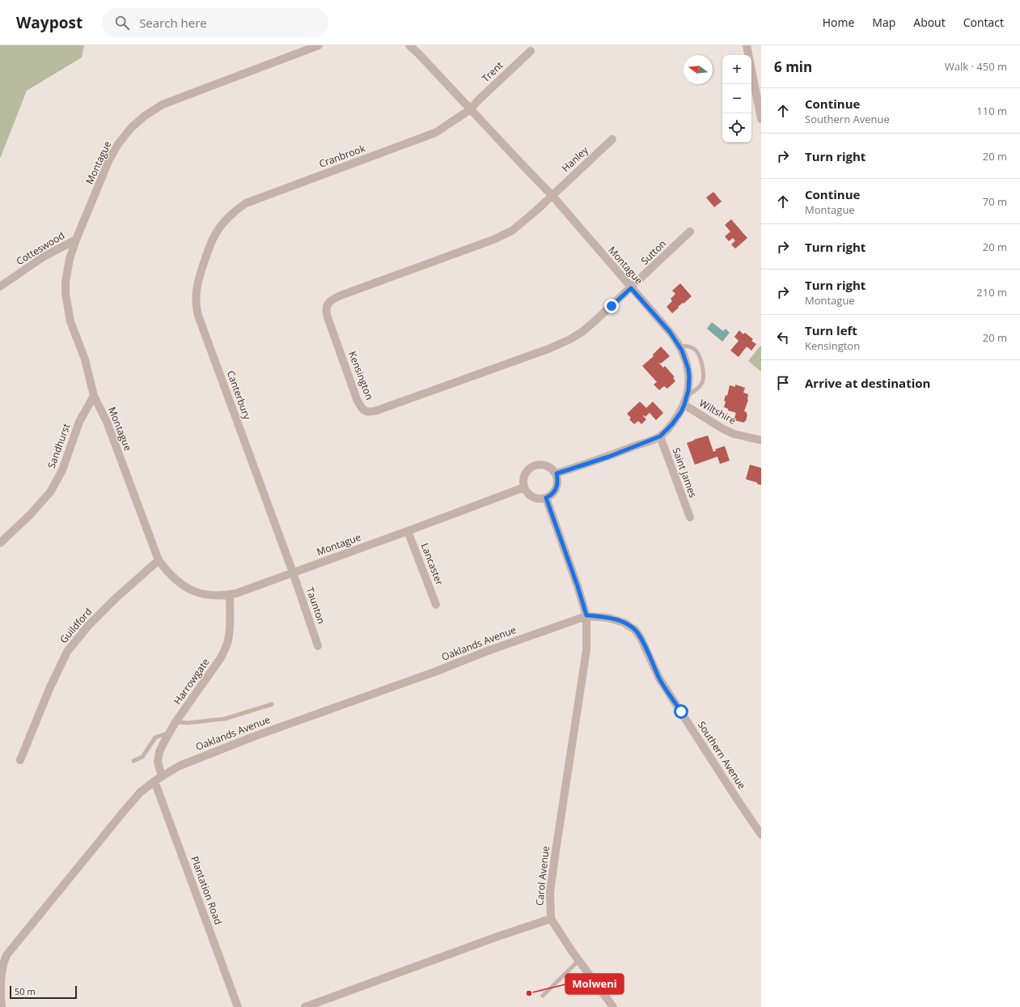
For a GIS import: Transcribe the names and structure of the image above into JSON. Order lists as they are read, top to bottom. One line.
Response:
{"streets":{"street":["Trent","Cranbrook","Hanley","Montague","Cotteswood","Sutton","Kensington","Canterbury","Wiltshire","Sandhurst","Saint James","Lancaster","Taunton","Guildford","Oaklands Avenue","Harrowgate","Southern Avenue","Carol Avenue","Plantation Road"]},"crossings":[["Trent","Cranbrook"],["Trent","Montague"],["Cranbrook","Montague"],["Cranbrook","Canterbury"],["Hanley","Montague"],["Hanley","Kensington"],["Montague","Cotteswood"],["Montague","Sutton"],["Montague","Kensington"],["Montague","Canterbury"],["Montague","Wiltshire"],["Montague","Sandhurst"],["Montague","Saint James"],["Montague","Lancaster"],["Montague","Taunton"],["Montague","Guildford"],["Montague","Harrowgate"],["Montague","Carol Avenue"],["Sutton","Kensington"],["Canterbury","Taunton"],["Oaklands Avenue","Harrowgate"],["Oaklands Avenue","Southern Avenue"],["Oaklands Avenue","Carol Avenue"],["Oaklands Avenue","Plantation Road"],["Southern Avenue","Carol Avenue"]],"places":["Molweni"],"scale_bar":"50 m","north":"left","page":{"header":"Waypost","search":"Search here","nav":["Home","Map","About","Contact"],"heading":["6 min","Walk · 450 m"],"map_buttons":["+","−"],"list":[["Continue","Southern Avenue","110 m"],["Turn right","20 m"],["Continue","Montague","70 m"],["Turn right","20 m"],["Turn right","Montague","210 m"],["Turn left","Kensington","20 m"],"Arrive at destination"],"scale":"50 m"}}
